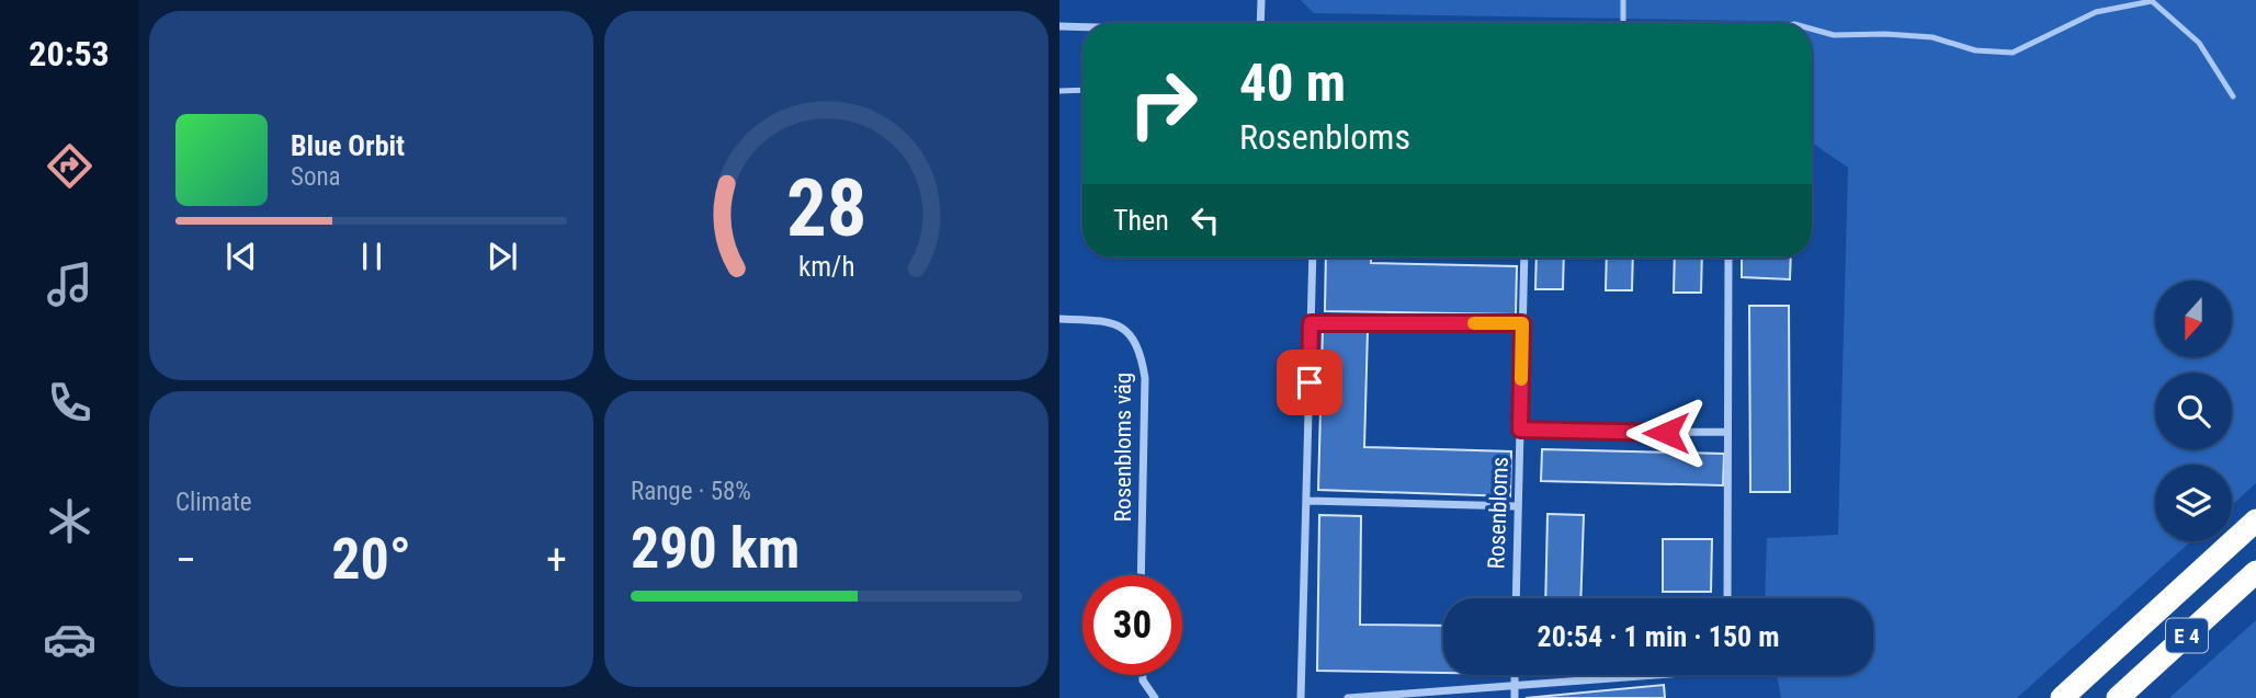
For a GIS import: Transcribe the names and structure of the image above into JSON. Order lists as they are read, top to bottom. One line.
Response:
{"streets":{"highway":["E 4"],"street":["Rosenbloms väg","Rosenbloms"]},"north":"bottom","page":{"tabs":"20:53","turn":["40 m","Rosenbloms"],"song":["Blue Orbit","Sona"],"then":"Then","tile":["Climate",["Range · 58%","290 km"]],"heat":["−","20°","+"],"limit":"30","trip":"20:54 · 1 min · 150 m","gauge":["28","km/h"]}}
